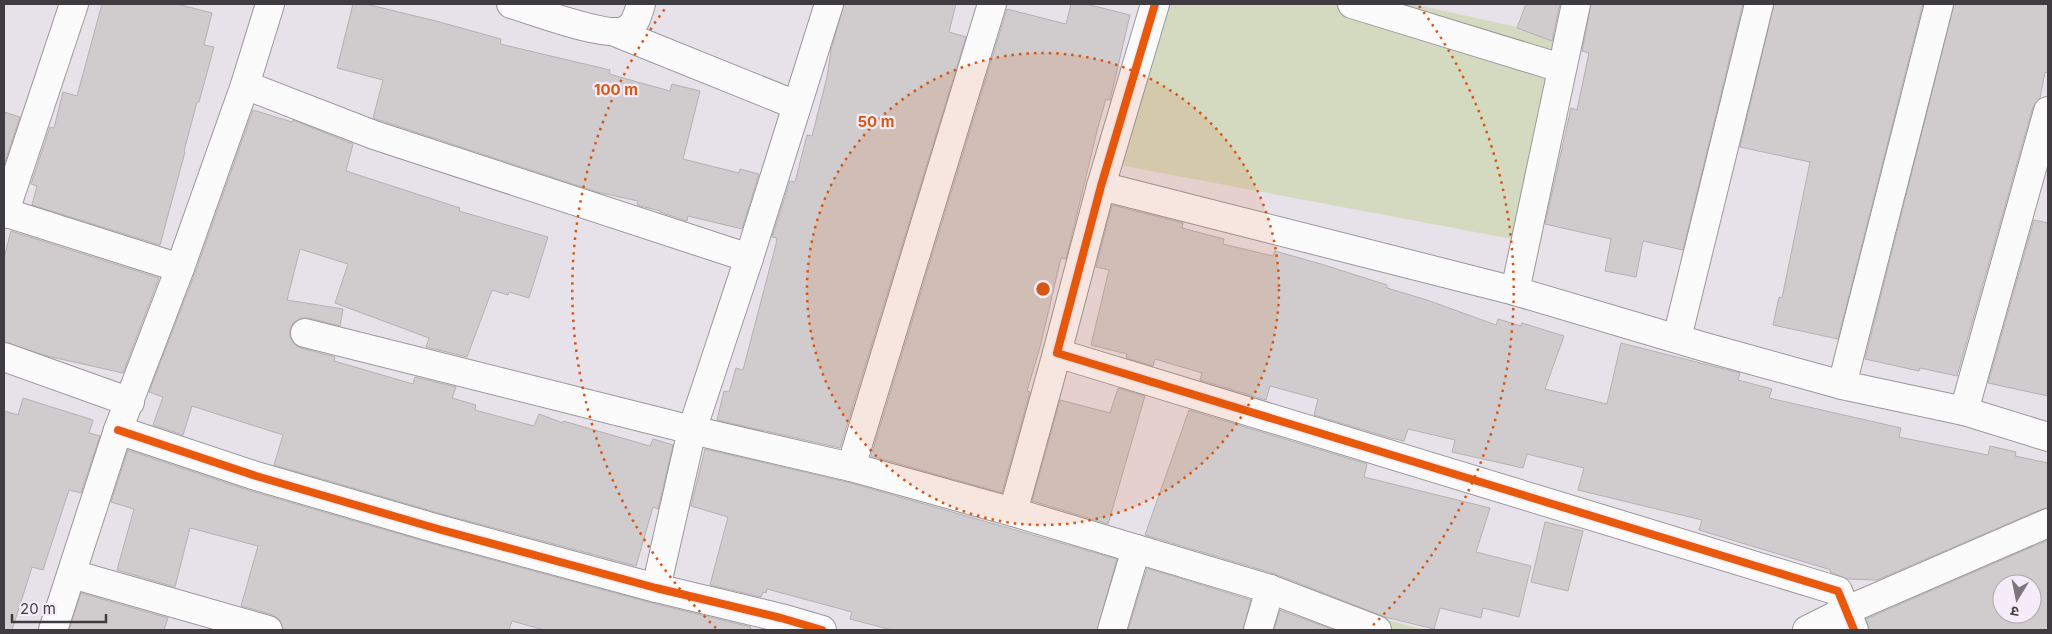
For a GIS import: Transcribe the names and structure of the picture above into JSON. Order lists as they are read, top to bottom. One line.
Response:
{"scale_bar":"20 m","north":"bottom","rings":["100 m","50 m"]}
